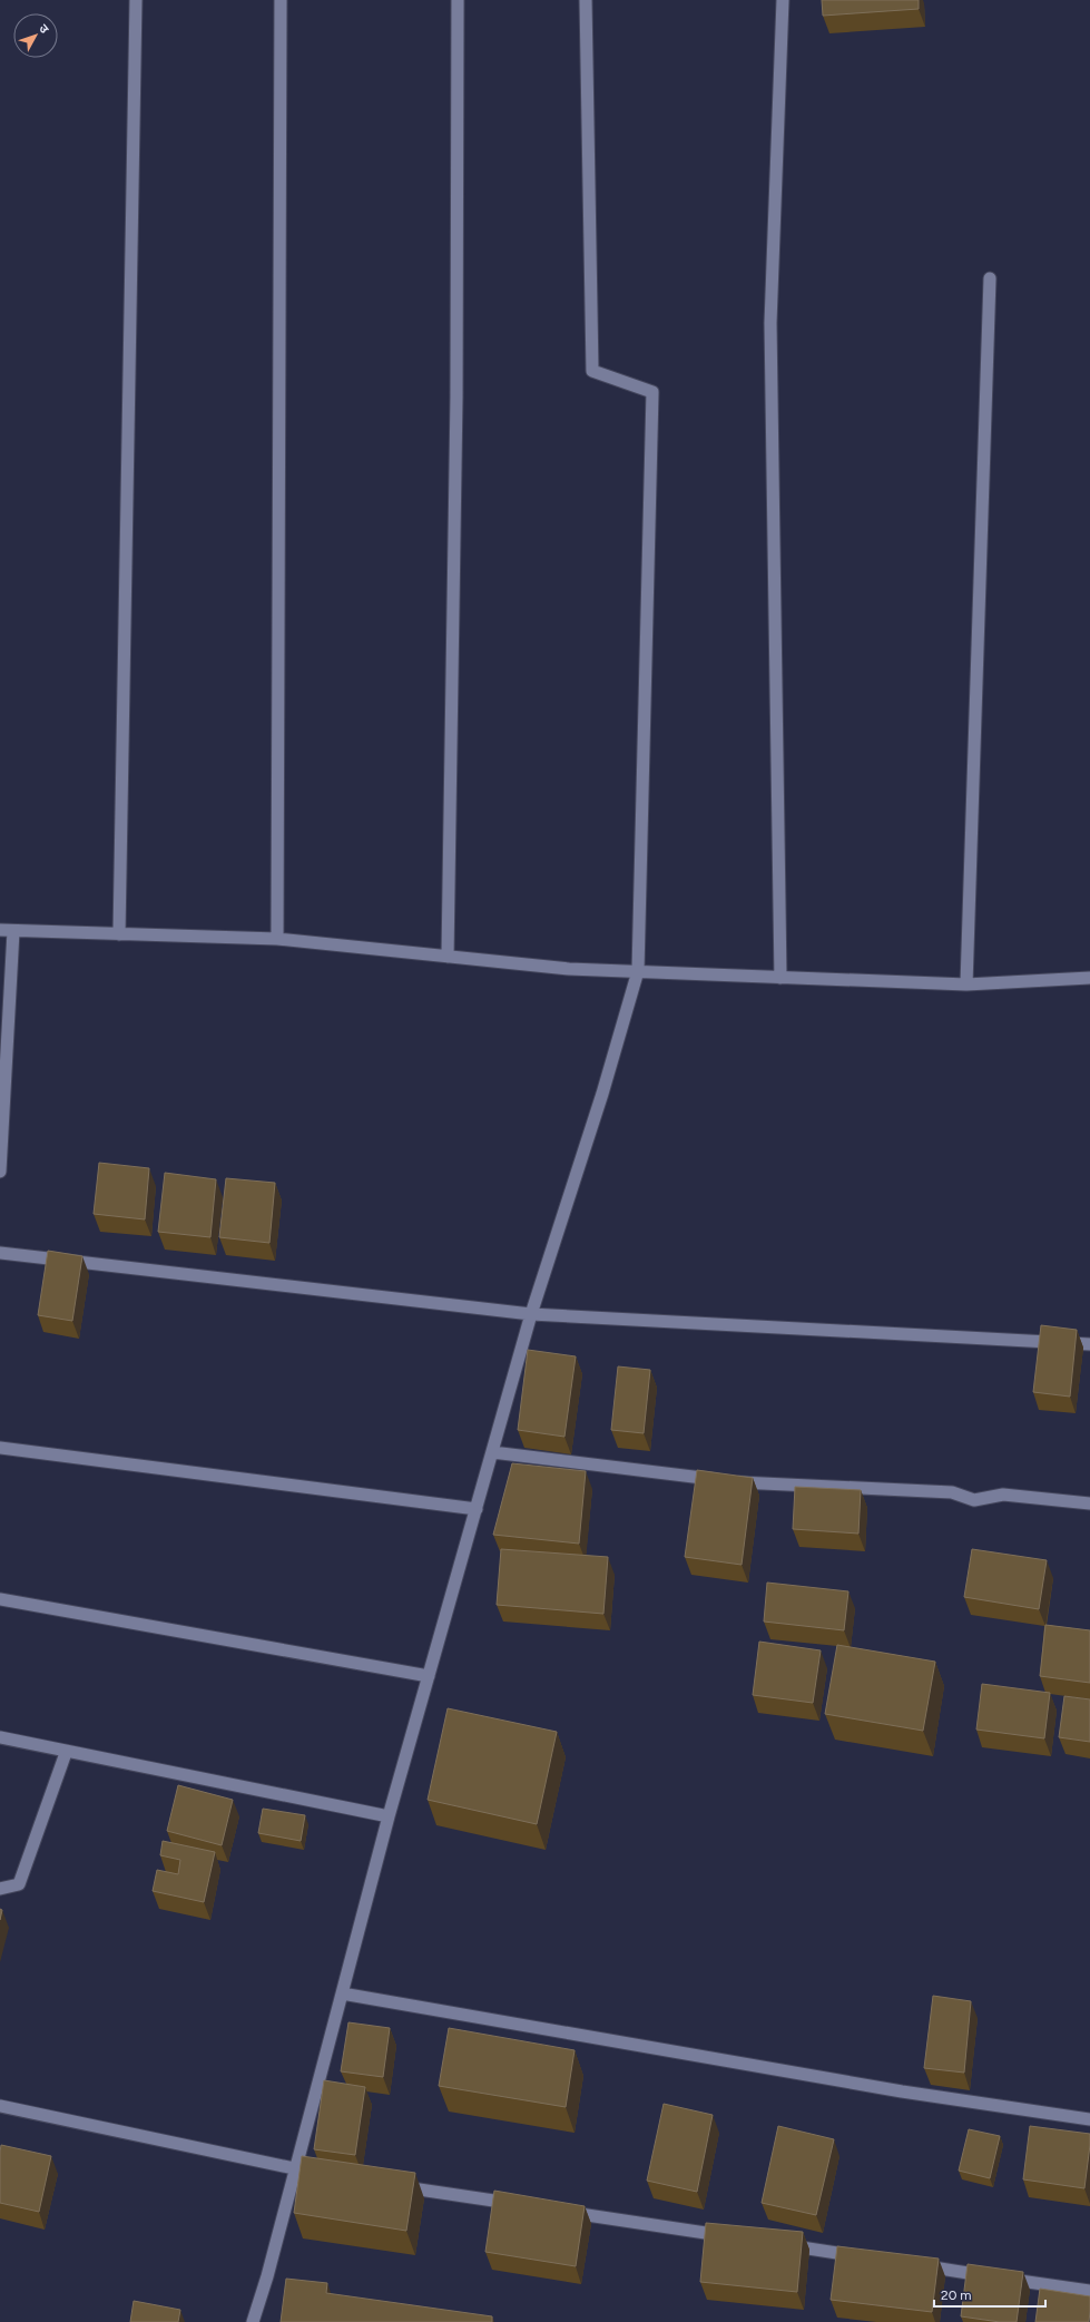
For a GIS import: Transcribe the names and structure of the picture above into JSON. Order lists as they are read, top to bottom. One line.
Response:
{"scale_bar":"20 m","north":"top right"}
